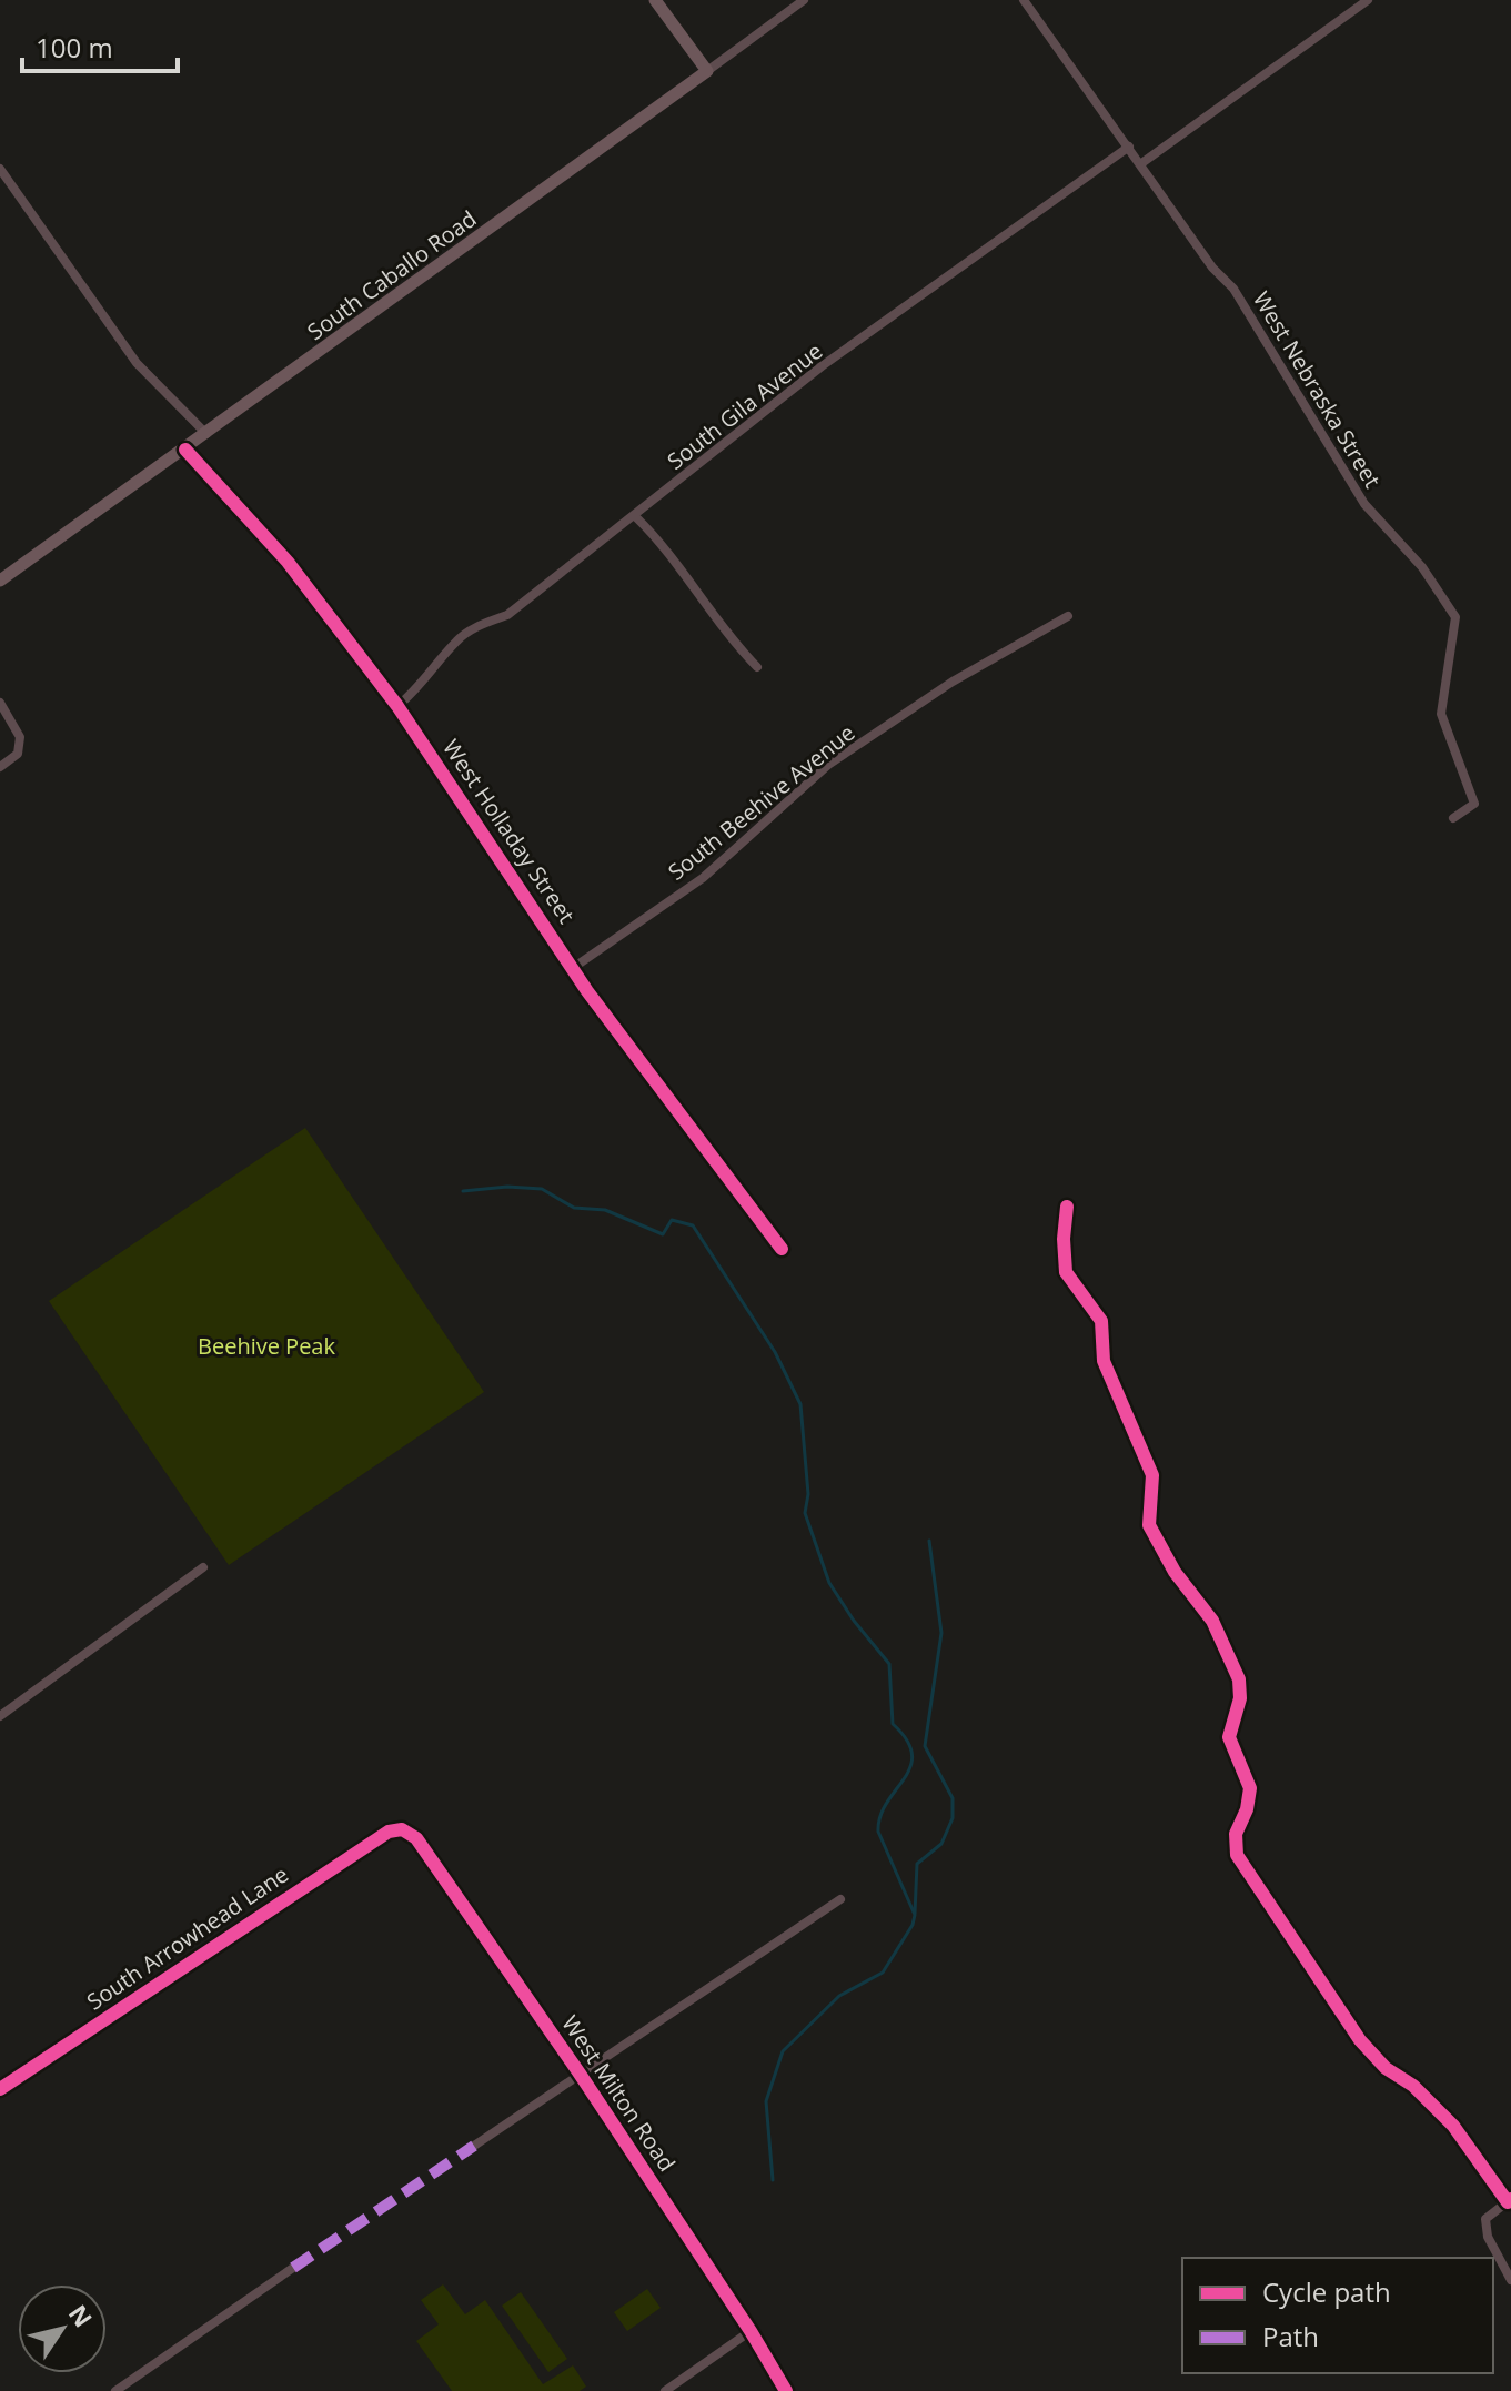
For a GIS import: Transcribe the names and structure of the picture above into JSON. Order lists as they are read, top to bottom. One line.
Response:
{"streets":{"street":["South Caballo Road","West Nebraska Street","South Gila Avenue","South Beehive Avenue","West Holladay Street","South Arrowhead Lane","West Milton Road"]},"crossings":[["South Caballo Road","West Holladay Street"],["West Nebraska Street","South Gila Avenue"],["South Gila Avenue","West Holladay Street"],["South Beehive Avenue","West Holladay Street"],["South Arrowhead Lane","West Milton Road"]],"parks":["Beehive Peak"],"legend":["Cycle path","Path"],"scale_bar":"100 m","north":"top right"}
